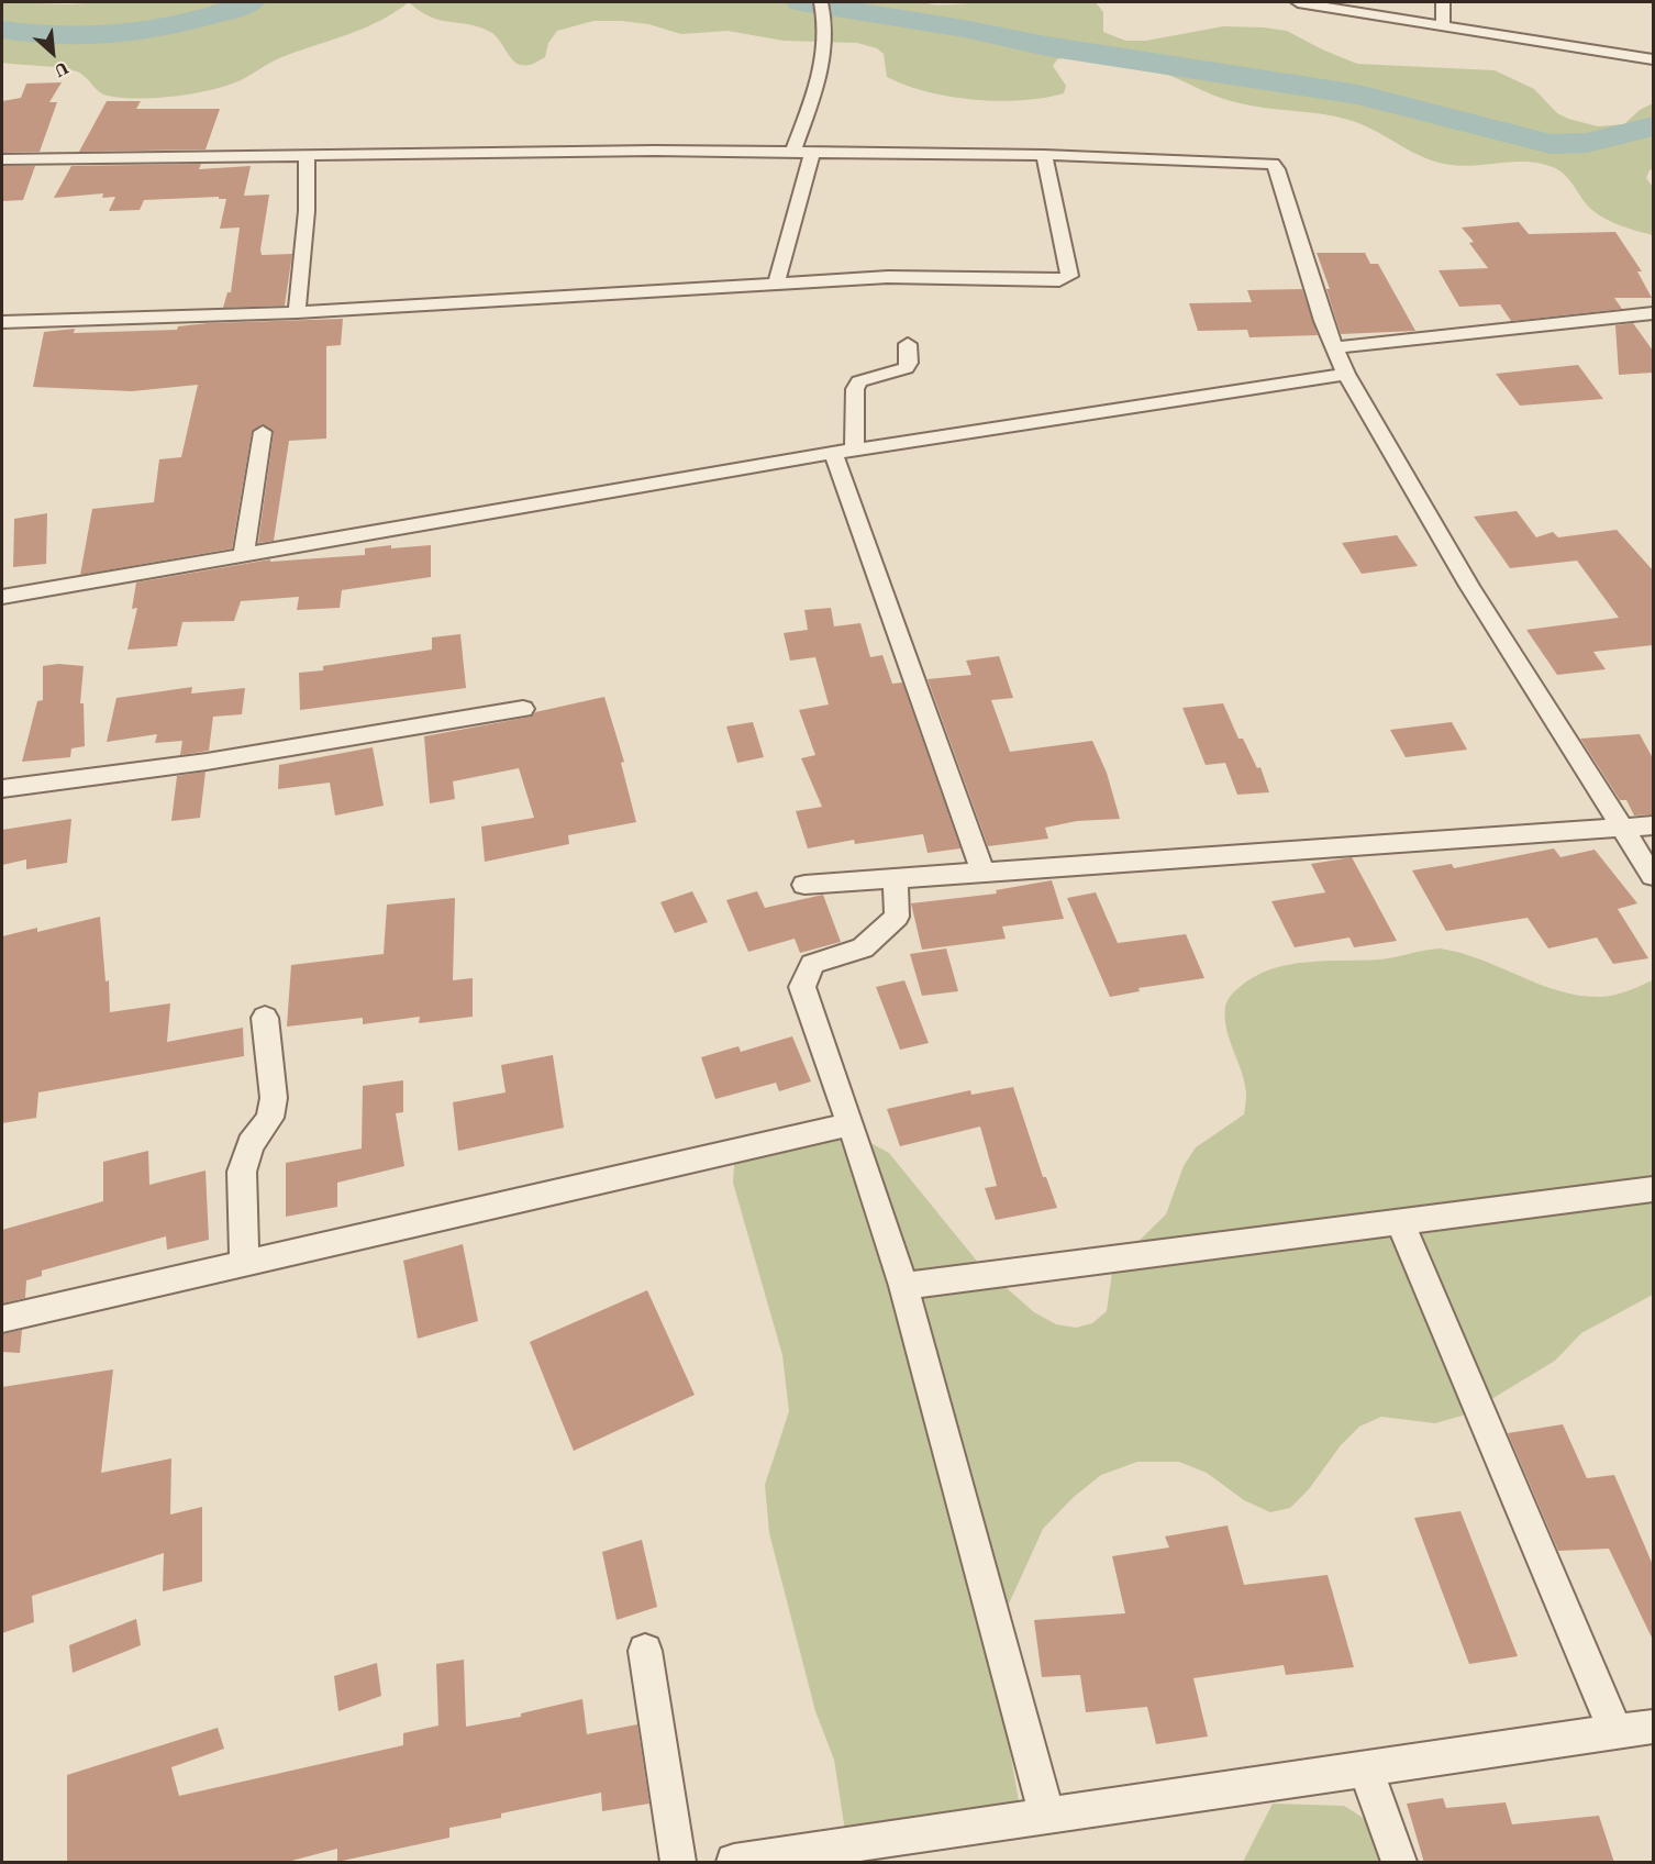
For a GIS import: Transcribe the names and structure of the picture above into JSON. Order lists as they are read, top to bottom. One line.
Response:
{"north":"bottom right"}
